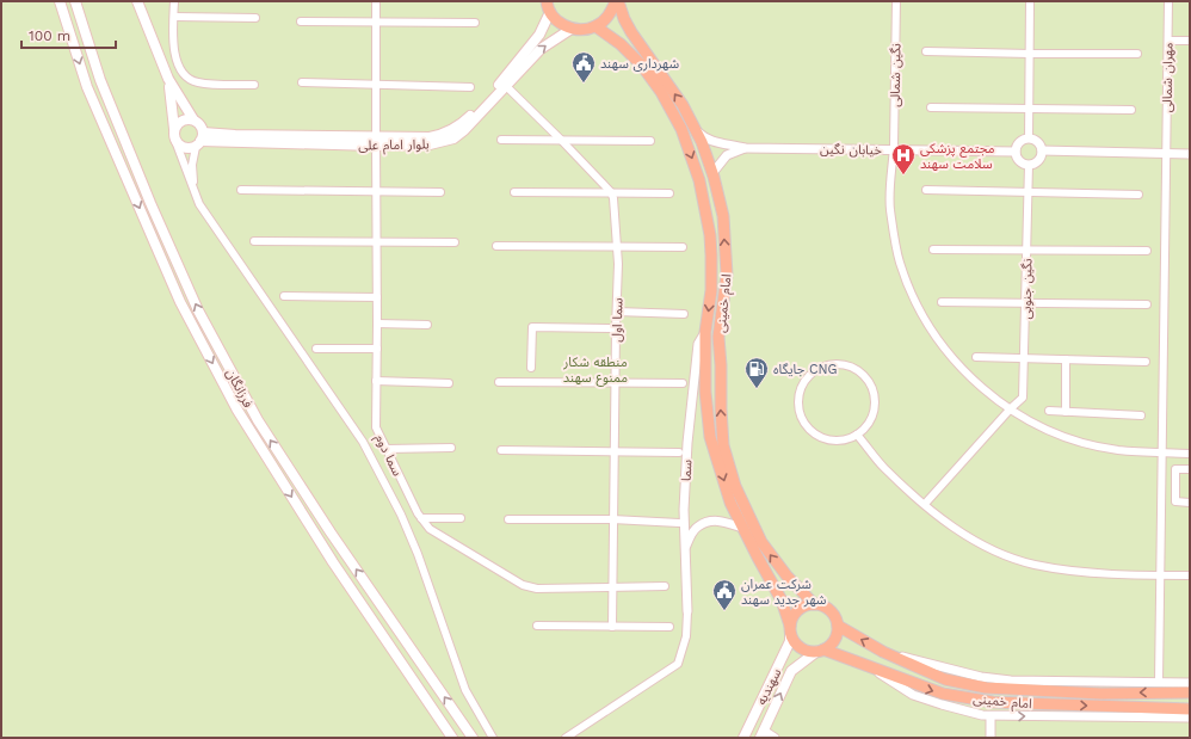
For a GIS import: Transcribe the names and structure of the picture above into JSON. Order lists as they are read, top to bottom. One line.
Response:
{"streets":{"main road":["بلوار امام علی","امام خمینی","فرزانگان","سهندیه"],"street":["نگین شمالی","مهران شمالی","خیابان نگین","نگین جنوبی","سما اول","سما دوم","سما"]},"crossings":[["نگین شمالی","مهران شمالی"],["نگین شمالی","خیابان نگین"],["نگین شمالی","نگین جنوبی"],["بلوار امام علی","سما دوم"],["خیابان نگین","نگین جنوبی"],["خیابان نگین","امام خمینی"],["امام خمینی","سما"],["امام خمینی","سهندیه"],["سما اول","سما دوم"]],"parks":["منطقه شکار ممنوع سهند"],"places":{"public building":["شهرداری سهند","شرکت عمران شهر جدید سهند"],"hospital":["مجتمع پزشکی سلامت سهند"],"fuel station":["جایگاه CNG"]},"scale_bar":"100 m"}
